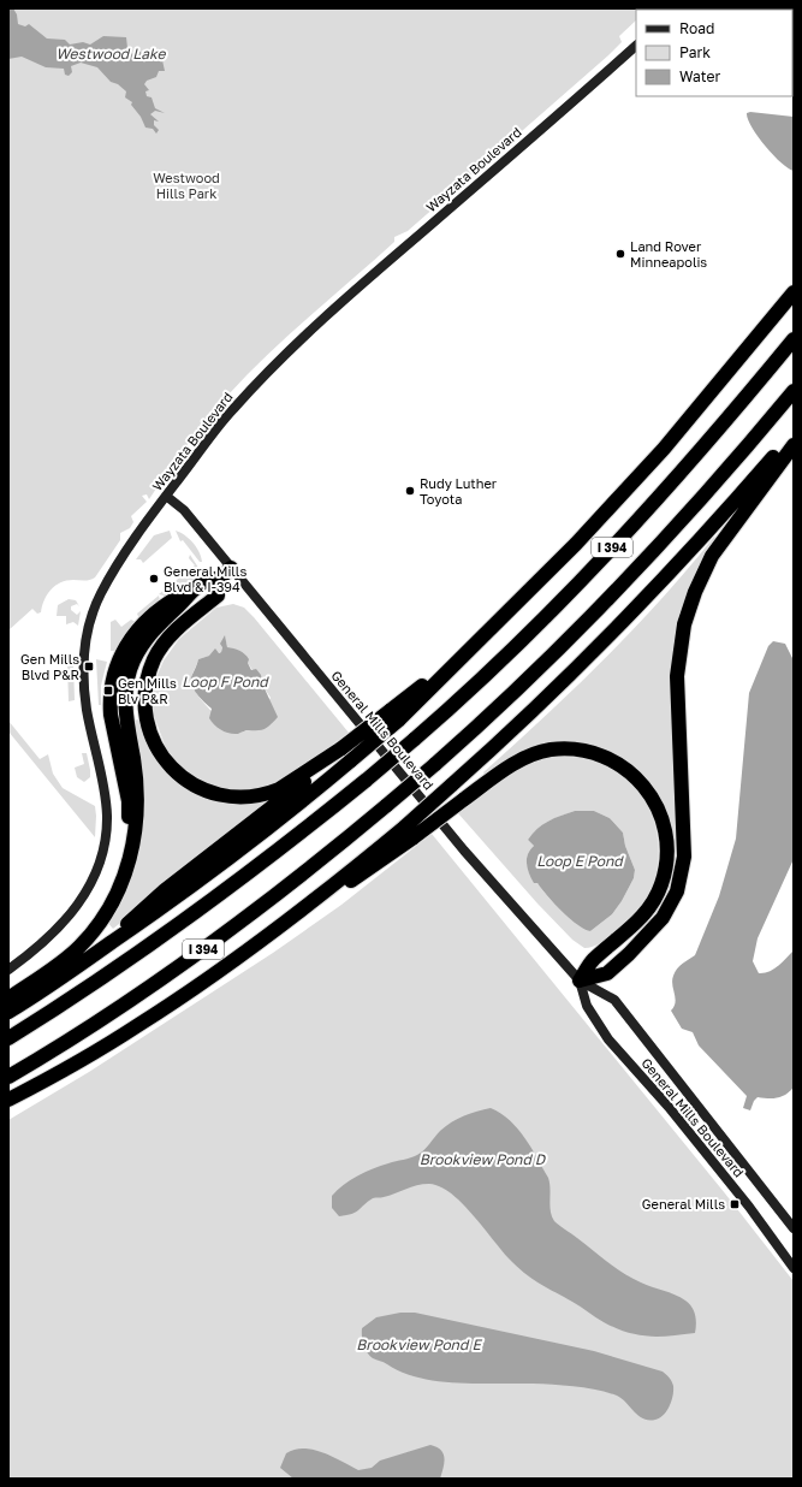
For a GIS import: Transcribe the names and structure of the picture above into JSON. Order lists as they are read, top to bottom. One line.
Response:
{"streets":{"highway":["I 394"],"street":["Wayzata Boulevard","General Mills Boulevard"]},"crossings":[["Wayzata Boulevard","General Mills Boulevard"]],"water":["Westwood Lake","Loop F Pond","Loop E Pond","Brookview Pond D","Brookview Pond E"],"parks":["Westwood Hills Park"],"places":{"other":["Land Rover Minneapolis","Rudy Luther Toyota","General Mills Blvd & I-394"],"transit":["Gen Mills Blvd P&R","Gen Mills Blv P&R","General Mills"]},"legend":["Road","Park","Water"]}
